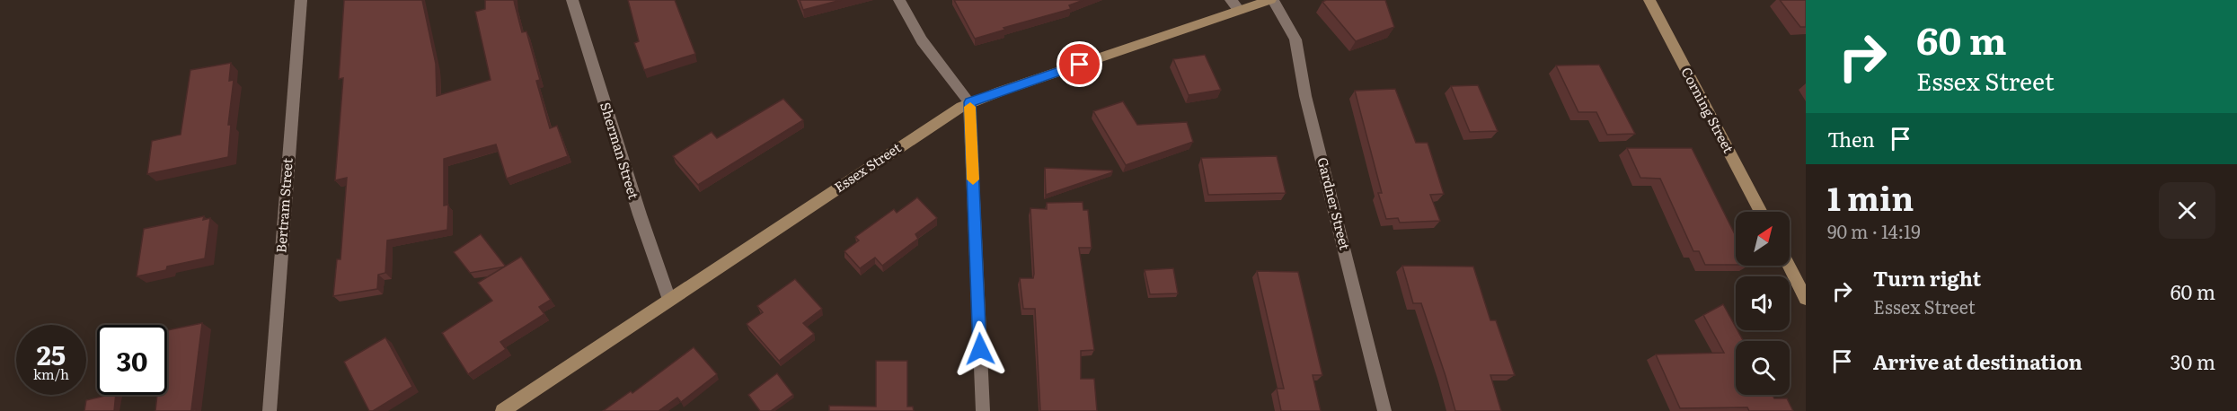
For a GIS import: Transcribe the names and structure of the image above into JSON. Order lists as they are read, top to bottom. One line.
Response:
{"streets":{"main road":["Corning Street","Essex Street"],"street":["Sherman Street","Gardner Street","Bertram Street"]},"crossings":[["Sherman Street","Essex Street"],["Essex Street","Gardner Street"]],"north":"top right","page":{"turn":["60 m","Essex Street"],"then":"Then","heading":["1 min","90 m · 14:19"],"list":[{"name":"Turn right","note":"Essex Street","value":"60 m"},{"name":"Arrive at destination","value":"30 m"}],"speed":"25 km/h","limit":"30"}}
